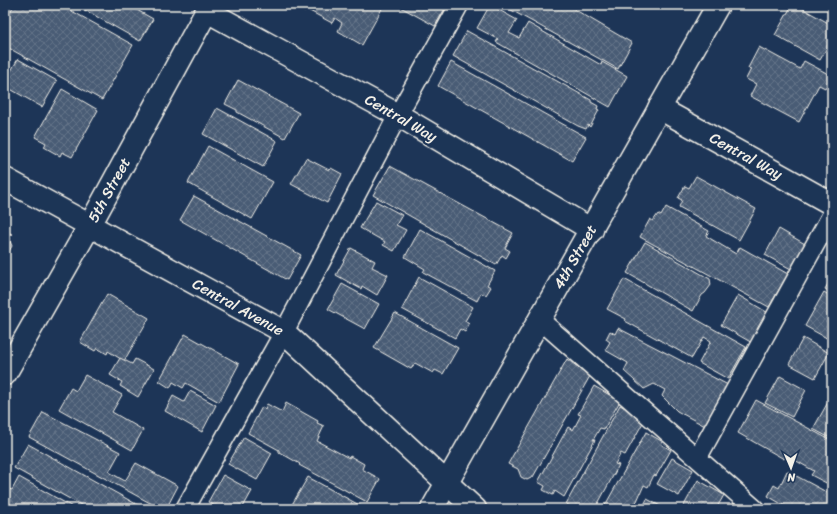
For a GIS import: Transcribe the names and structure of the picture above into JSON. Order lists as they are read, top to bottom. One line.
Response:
{"streets":{"street":["Central Way","5th Street","4th Street","Central Avenue"]},"crossings":[["Central Way","5th Street"],["Central Way","4th Street"],["5th Street","Central Avenue"],["4th Street","Central Avenue"]],"north":"bottom"}
